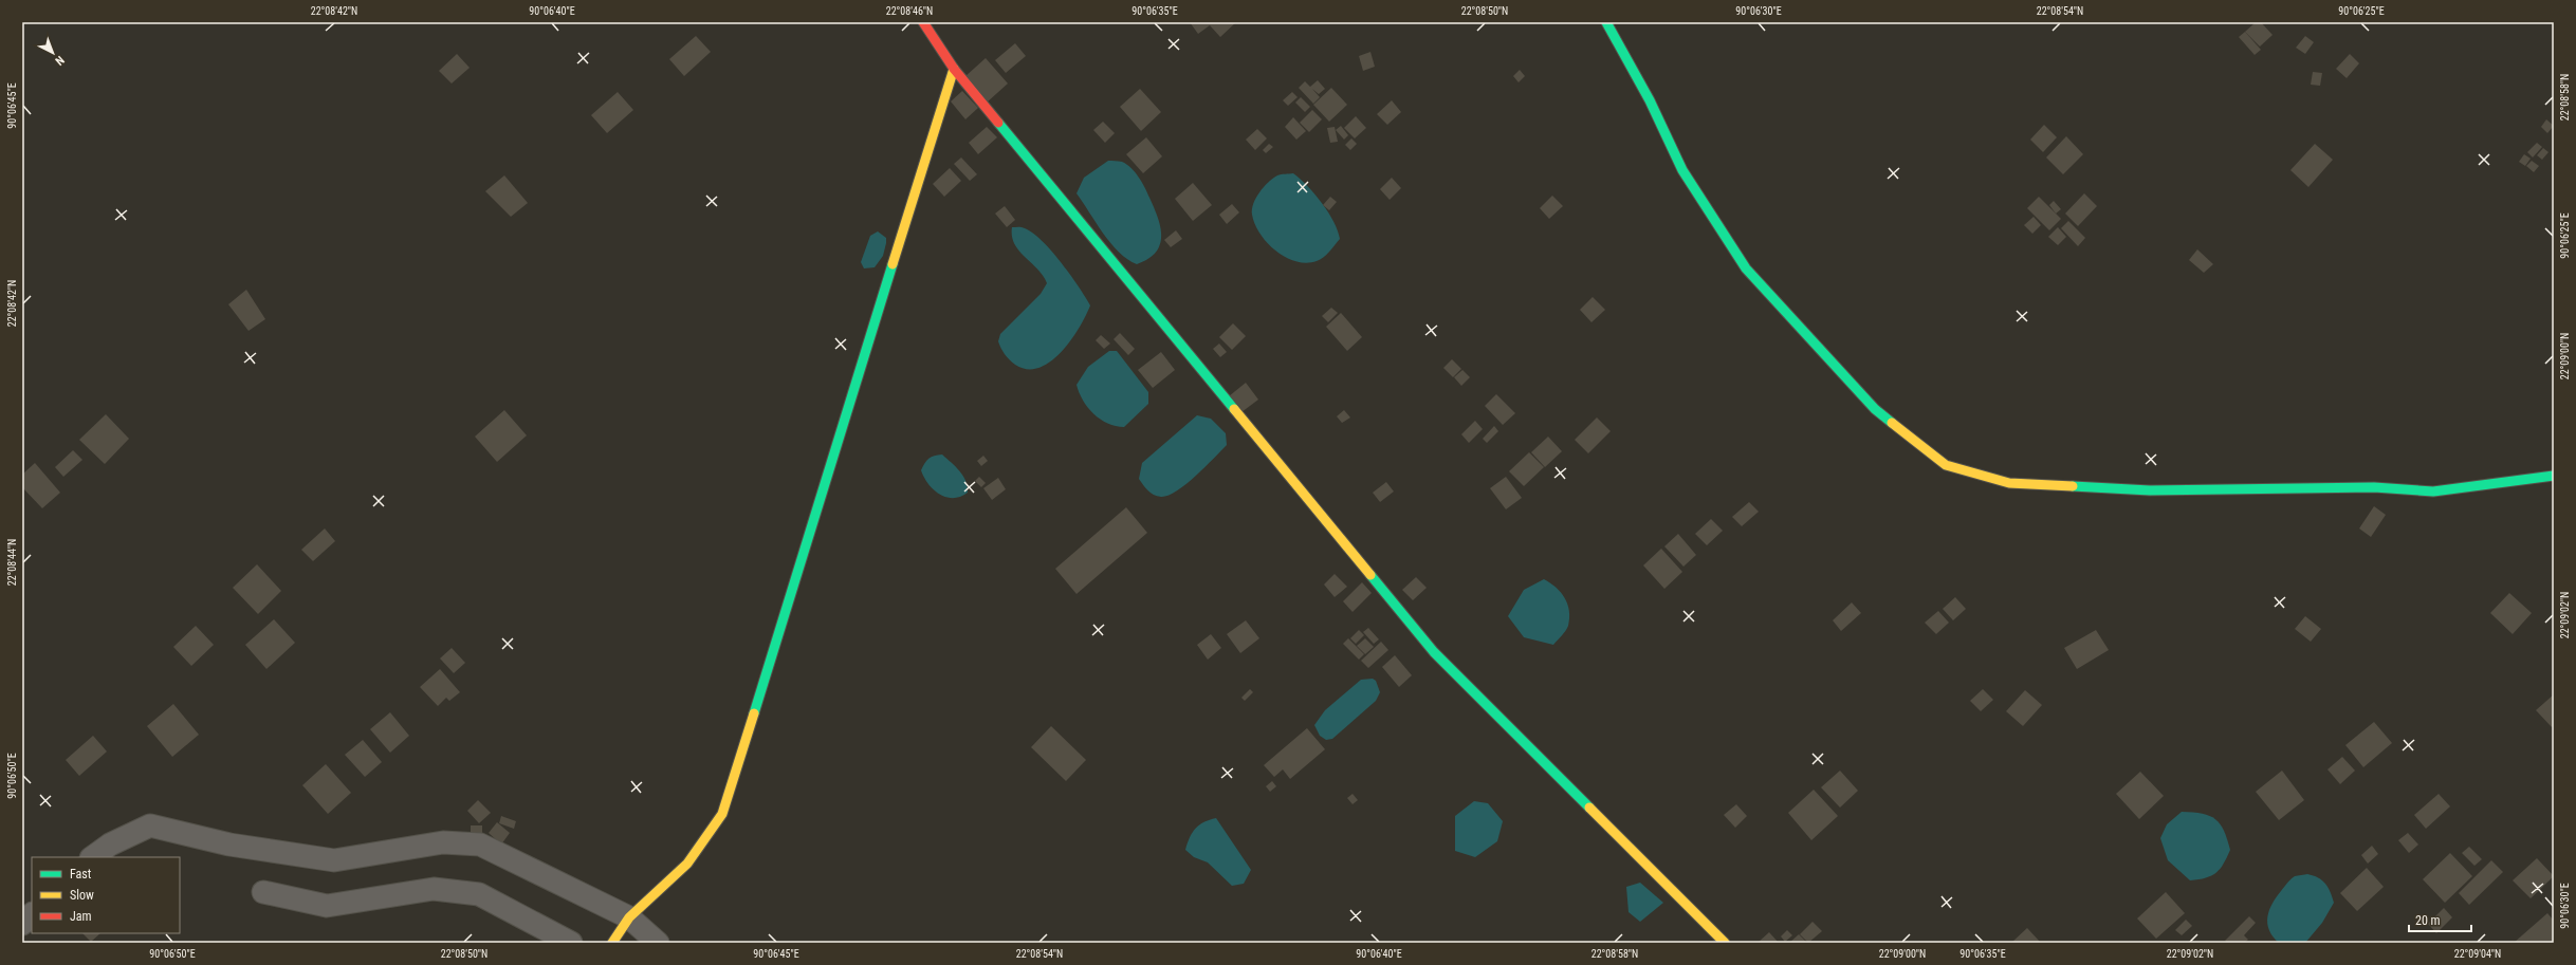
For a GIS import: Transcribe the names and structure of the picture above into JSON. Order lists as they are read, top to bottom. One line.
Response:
{"legend":["Fast","Slow","Jam"],"scale_bar":"20 m","north":"bottom right","coordinates":["22°08'42\"N","90°06'40\"E","22°08'46\"N","90°06'35\"E","22°08'50\"N","90°06'30\"E","22°08'54\"N","90°06'25\"E","22°08'58\"N","90°06'45\"E","22°09'00\"N","22°08'44\"N","22°09'02\"N","90°06'50\"E","22°09'04\"N"]}
